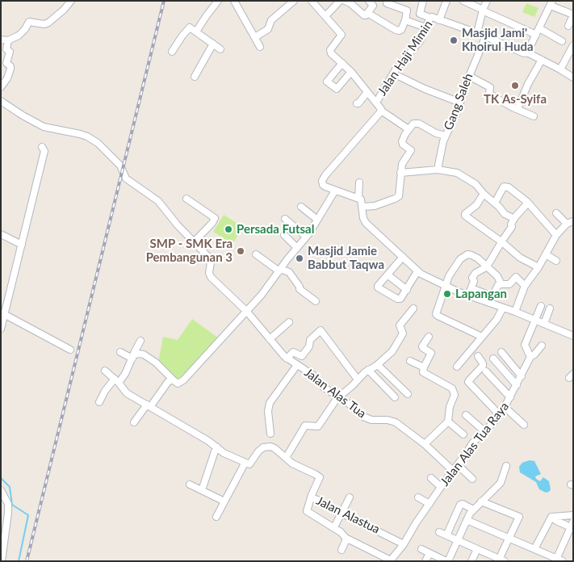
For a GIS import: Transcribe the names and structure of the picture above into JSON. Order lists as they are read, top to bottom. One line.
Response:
{"streets":{"street":["Jalan Haji Mimin","Gang Saleh","Jalan Alas Tua","Jalan Alas Tua Raya","Jalan Alastua"]},"crossings":[["Jalan Haji Mimin","Gang Saleh"],["Jalan Alas Tua","Jalan Alas Tua Raya"],["Jalan Alas Tua Raya","Jalan Alastua"]],"places":["Masjid Jami' Khoirul Huda","TK As-Syifa","Persada Futsal","SMP - SMK Era Pembangunan 3","Masjid Jamie Babbut Taqwa","Lapangan"]}
